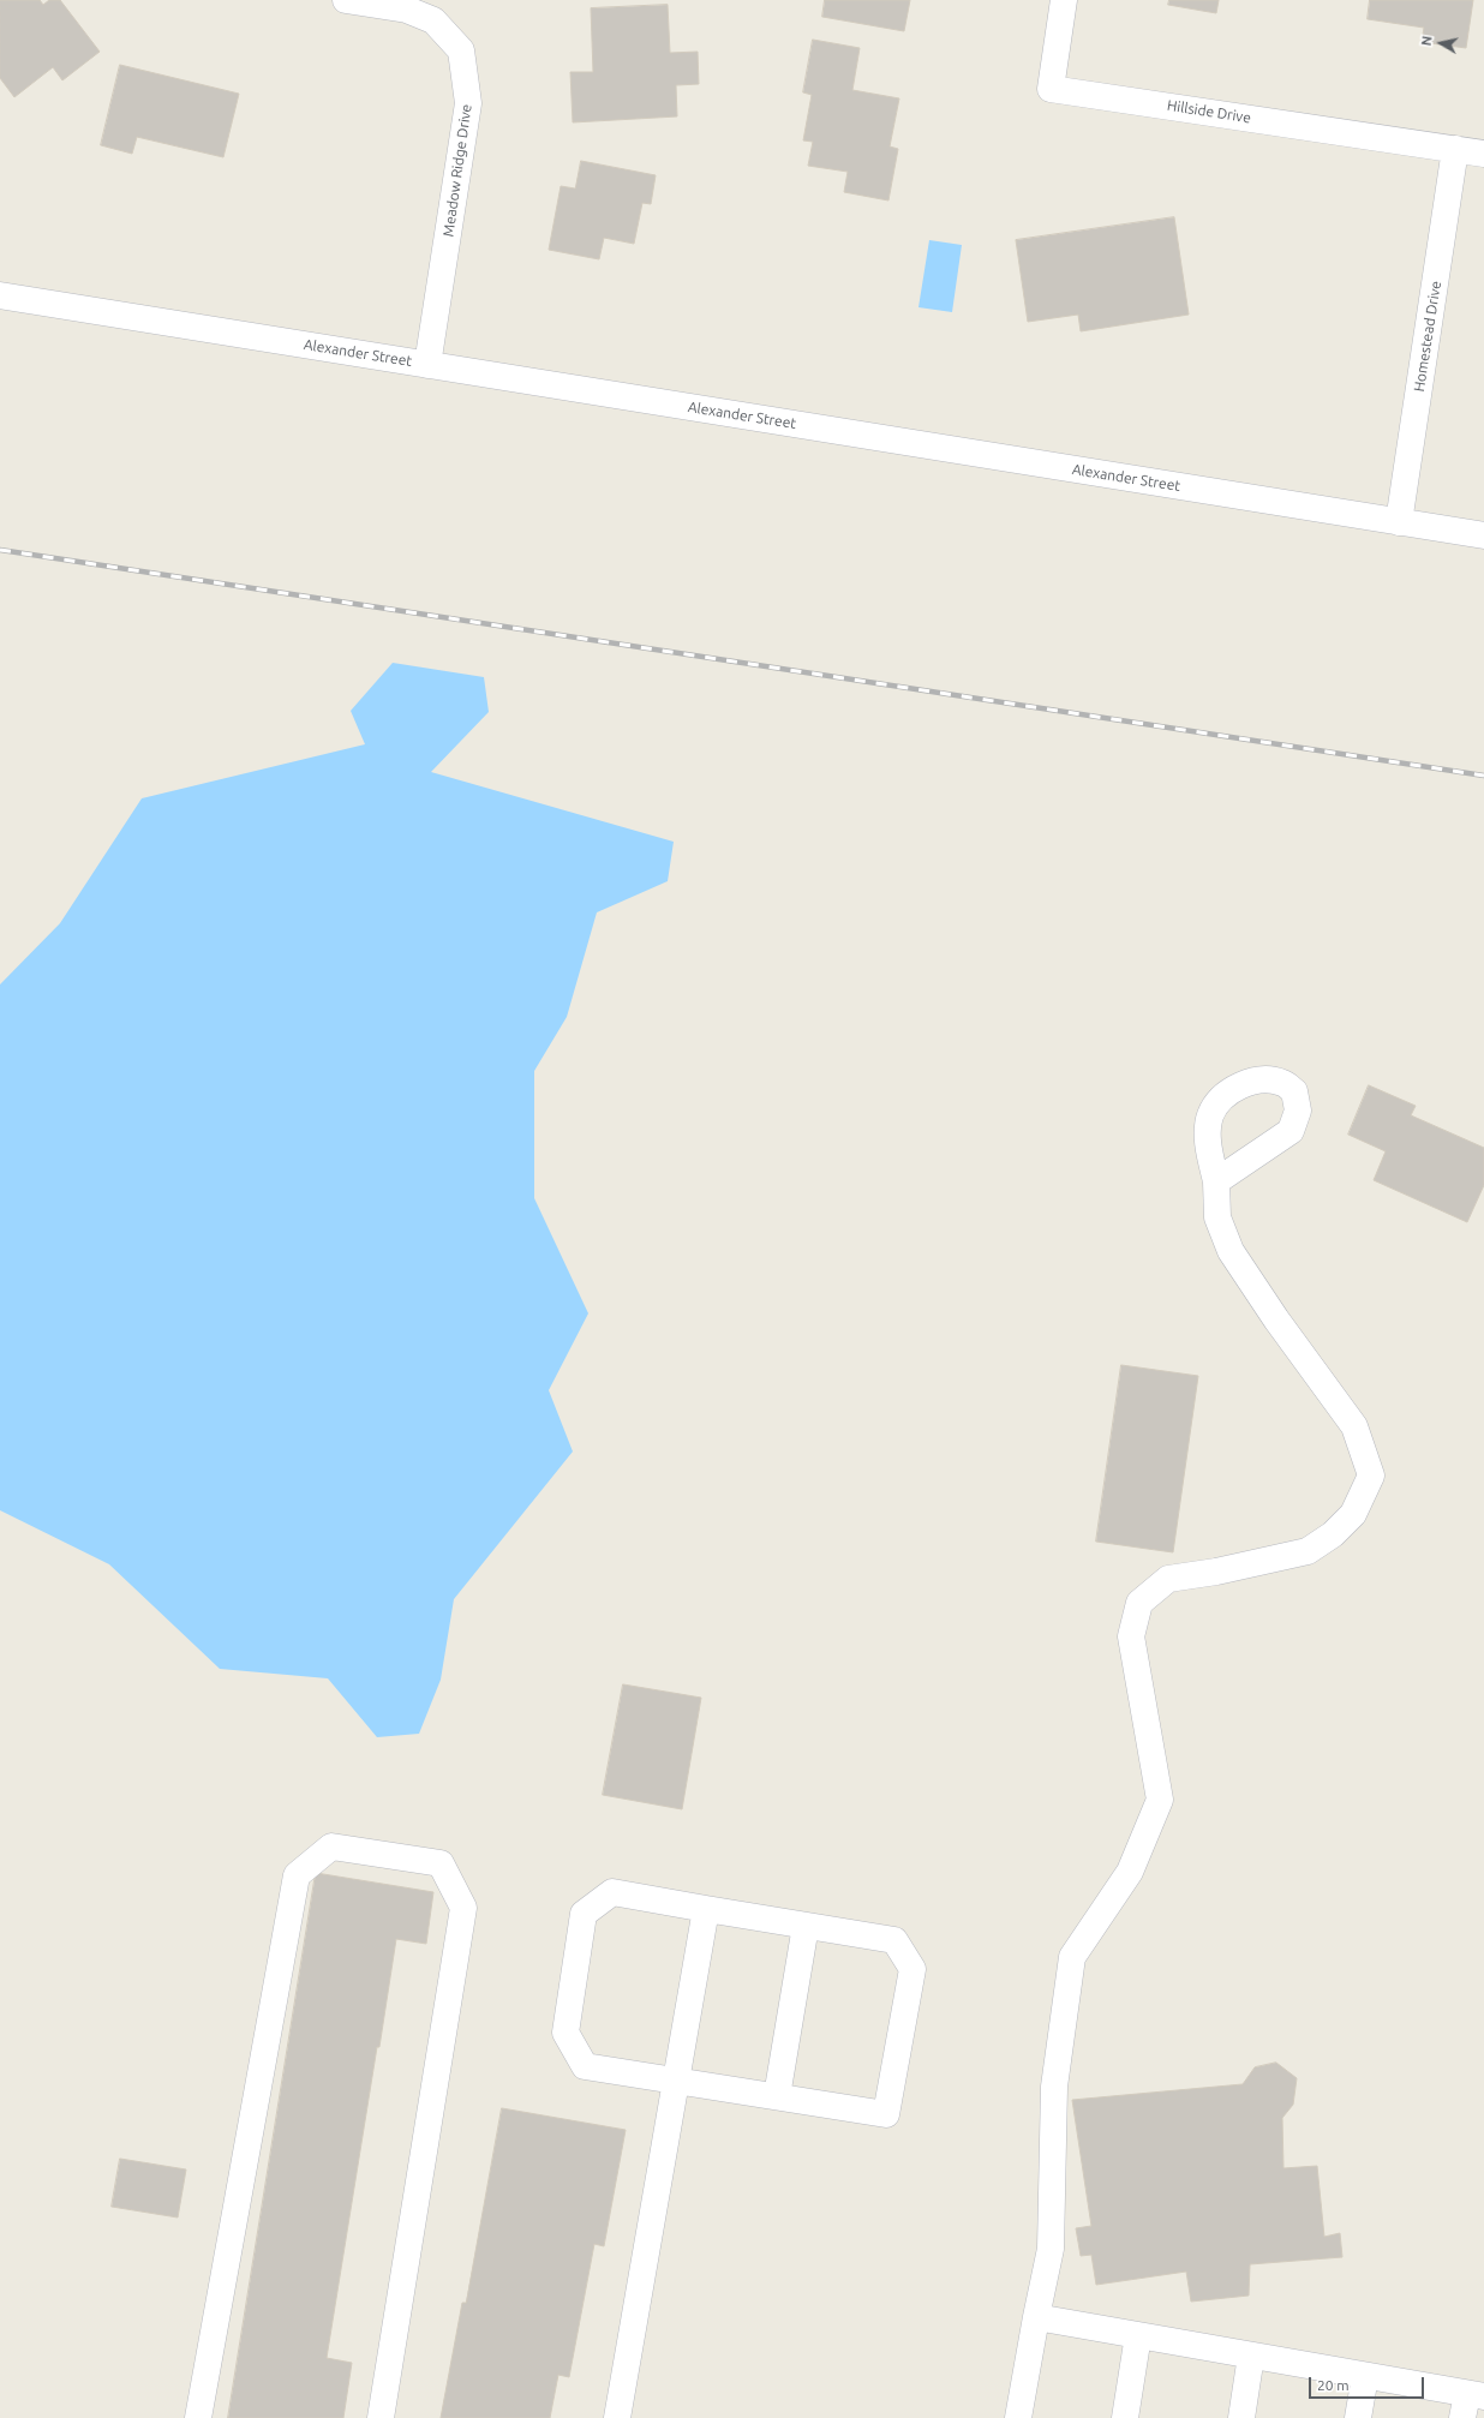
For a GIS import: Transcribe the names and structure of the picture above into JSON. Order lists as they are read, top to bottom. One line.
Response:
{"streets":{"street":["Hillside Drive","Meadow Ridge Drive","Homestead Drive","Alexander Street"]},"crossings":[["Hillside Drive","Homestead Drive"],["Meadow Ridge Drive","Alexander Street"],["Homestead Drive","Alexander Street"]],"scale_bar":"20 m","north":"left"}
